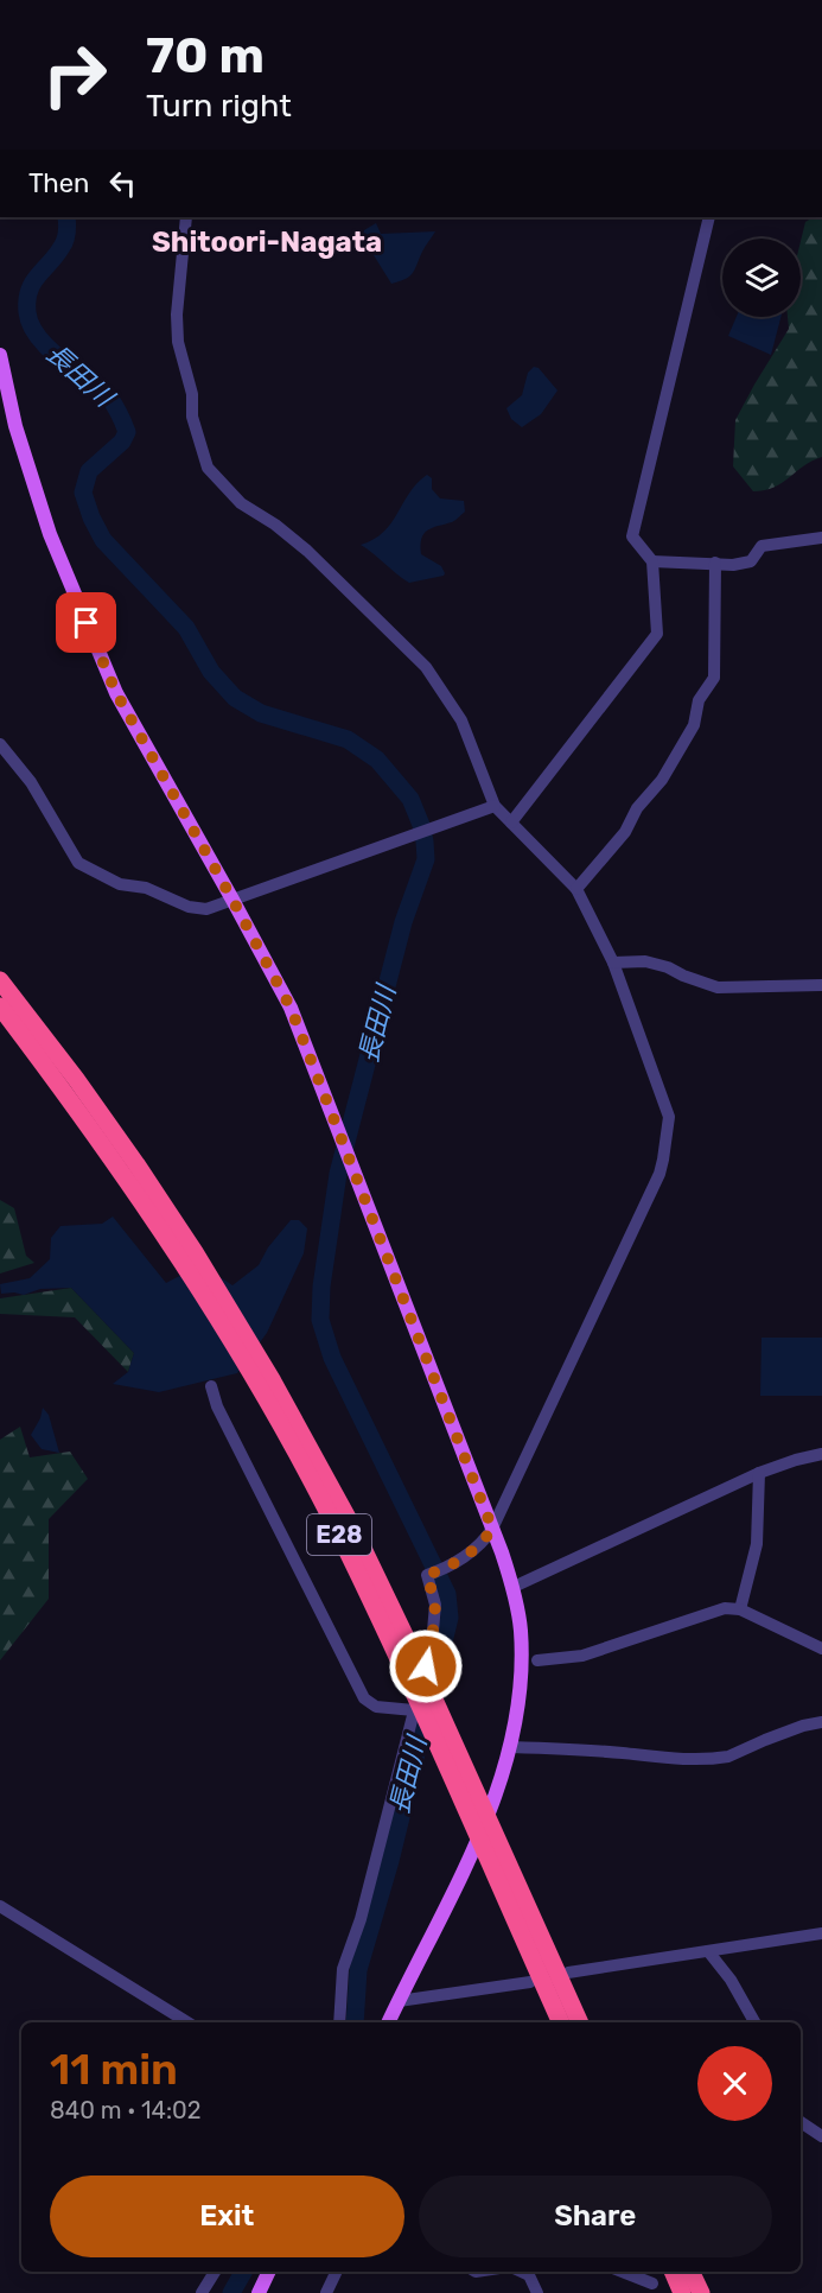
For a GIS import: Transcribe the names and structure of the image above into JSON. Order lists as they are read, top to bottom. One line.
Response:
{"streets":{"highway":["E28"]},"districts":["Shitoori-Nagata"],"water":["長田川"],"page":{"turn":["70 m","Turn right"],"then":"Then","heading":["11 min","840 m · 14:02"],"buttons":["Exit","Share"]}}
